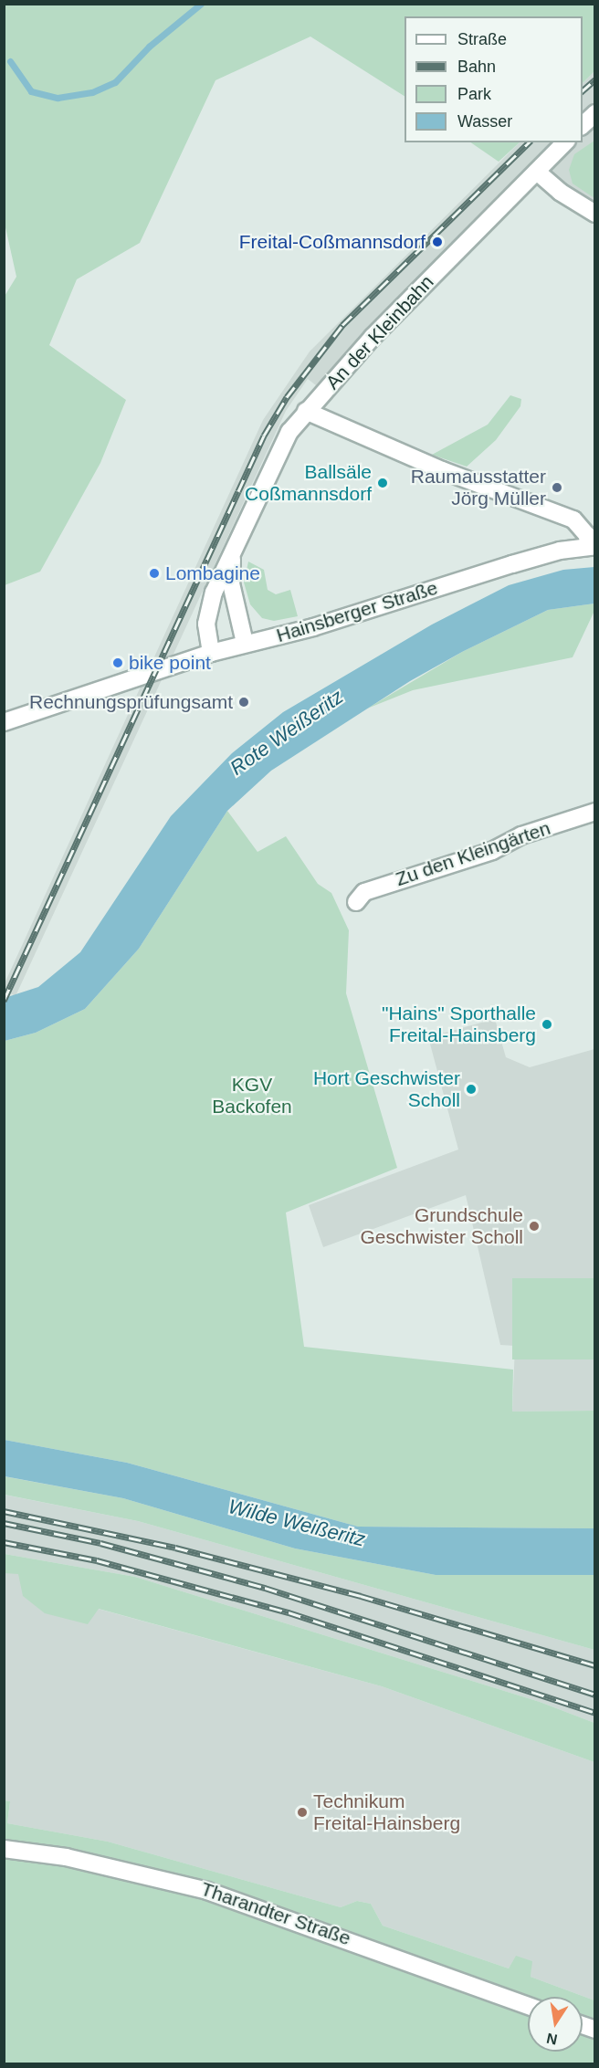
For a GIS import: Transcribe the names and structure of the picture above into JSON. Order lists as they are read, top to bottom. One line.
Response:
{"streets":{"street":["An der Kleinbahn","Hainsberger Straße","Zu den Kleingärten","Tharandter Straße"]},"crossings":[["An der Kleinbahn","Hainsberger Straße"]],"water":["Rote Weißeritz","Wilde Weißeritz"],"parks":["KGV Backofen"],"places":["Freital-Coßmannsdorf","Ballsäle Coßmannsdorf","Raumausstatter Jörg Müller","Lombagine","bike point","Rechnungsprüfungsamt","\"Hains\" Sporthalle Freital-Hainsberg","Hort Geschwister Scholl","Grundschule Geschwister Scholl","Technikum Freital-Hainsberg"],"legend":["Straße","Bahn","Park","Wasser"],"north":"bottom"}
